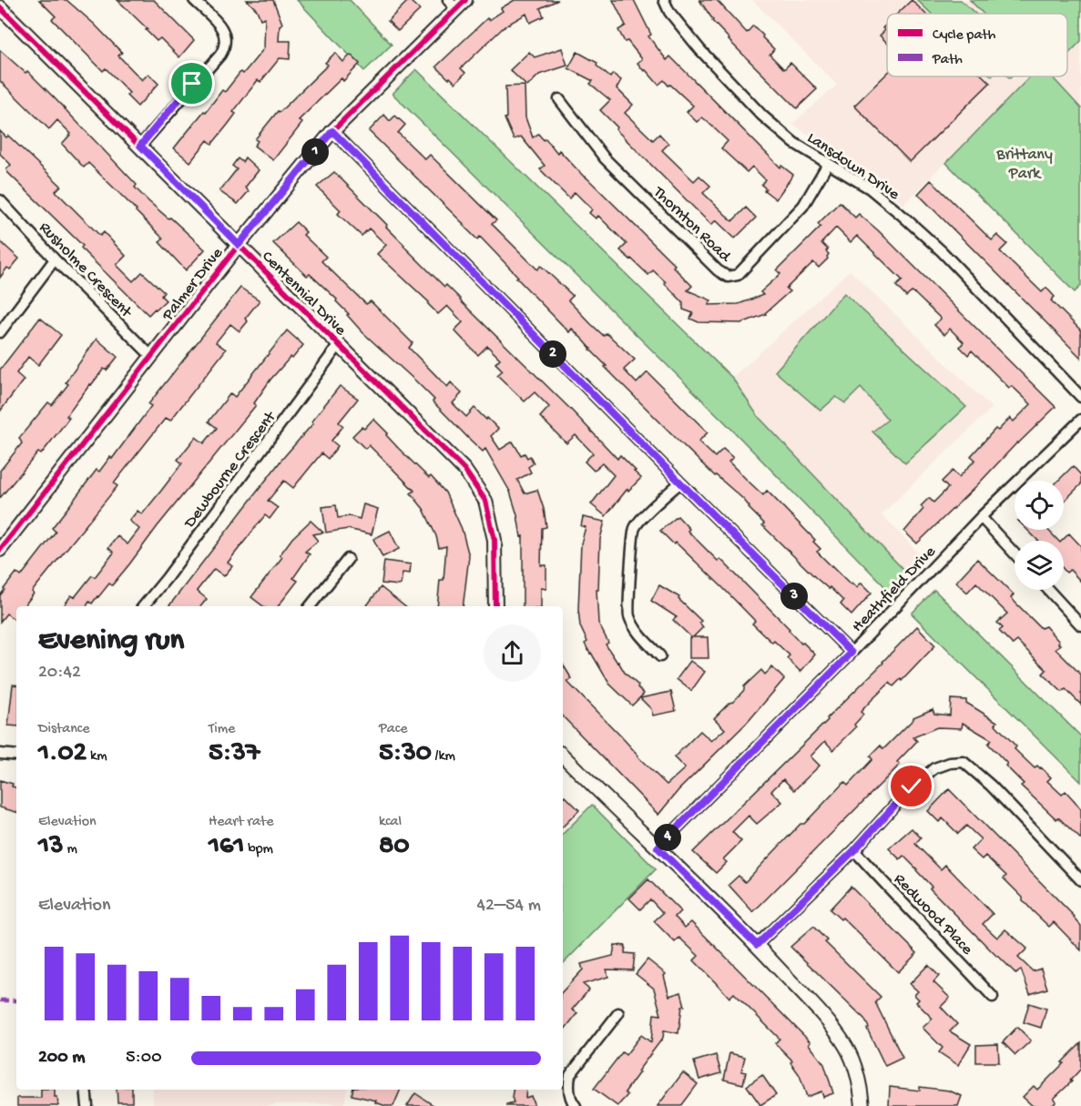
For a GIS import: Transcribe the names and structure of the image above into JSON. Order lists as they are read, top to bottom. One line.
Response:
{"streets":{"street":["Lansdown Drive","Thornton Road","Rusholme Crescent","Palmer Drive","Centennial Drive","Dewbourne Crescent","Heathfield Drive","Redwood Place"]},"crossings":[["Lansdown Drive","Thornton Road"],["Rusholme Crescent","Palmer Drive"],["Palmer Drive","Centennial Drive"],["Centennial Drive","Dewbourne Crescent"]],"parks":["Brittany Park"],"legend":["Cycle path","Path"],"page":{"pins":["1","2","3","4"],"heading":["Evening run","20:42"],"stats":[["Distance","1.02 km"],["Time","5:37"],["Pace","5:30 /km"],["Elevation","13 m"],["Heart rate","161 bpm"],["kcal","80"]],"chart":["Elevation","42–54 m"],"list":[{"name":"200 m","note":"5:00"}]}}
